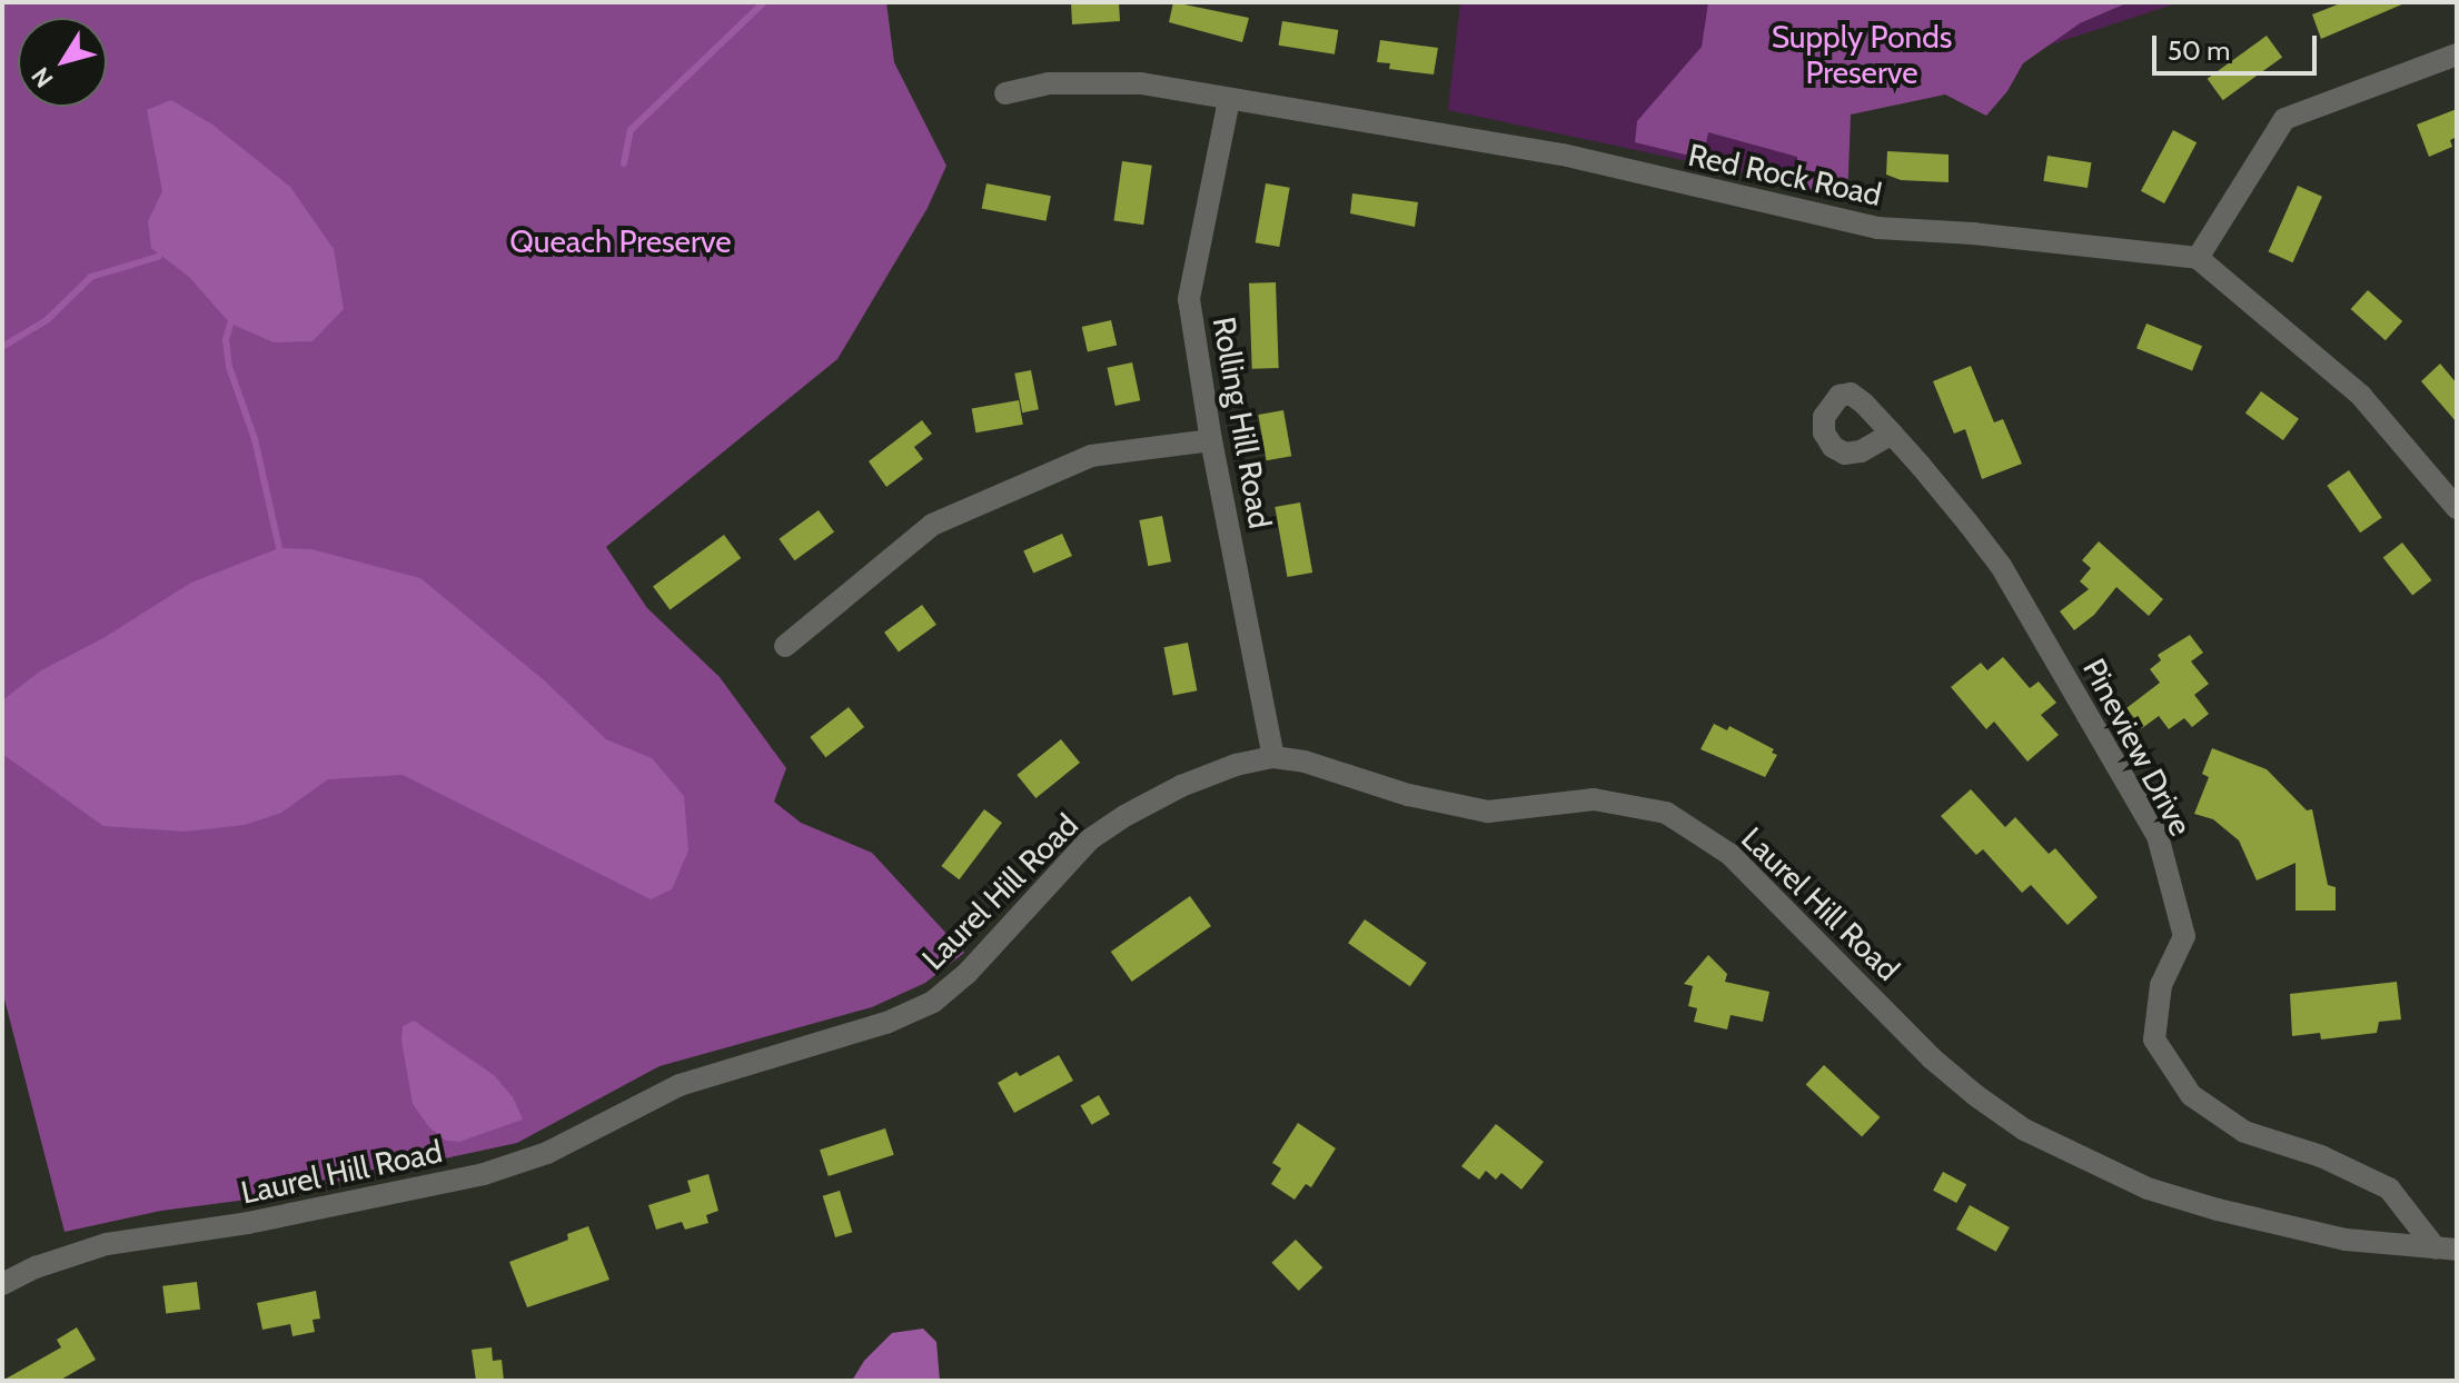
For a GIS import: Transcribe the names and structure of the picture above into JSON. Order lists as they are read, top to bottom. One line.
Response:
{"streets":{"street":["Red Rock Road","Rolling Hill Road","Pineview Drive","Laurel Hill Road"]},"crossings":[["Red Rock Road","Rolling Hill Road"],["Rolling Hill Road","Laurel Hill Road"],["Pineview Drive","Laurel Hill Road"]],"parks":["Supply Ponds Preserve","Queach Preserve"],"scale_bar":"50 m","north":"bottom left"}
